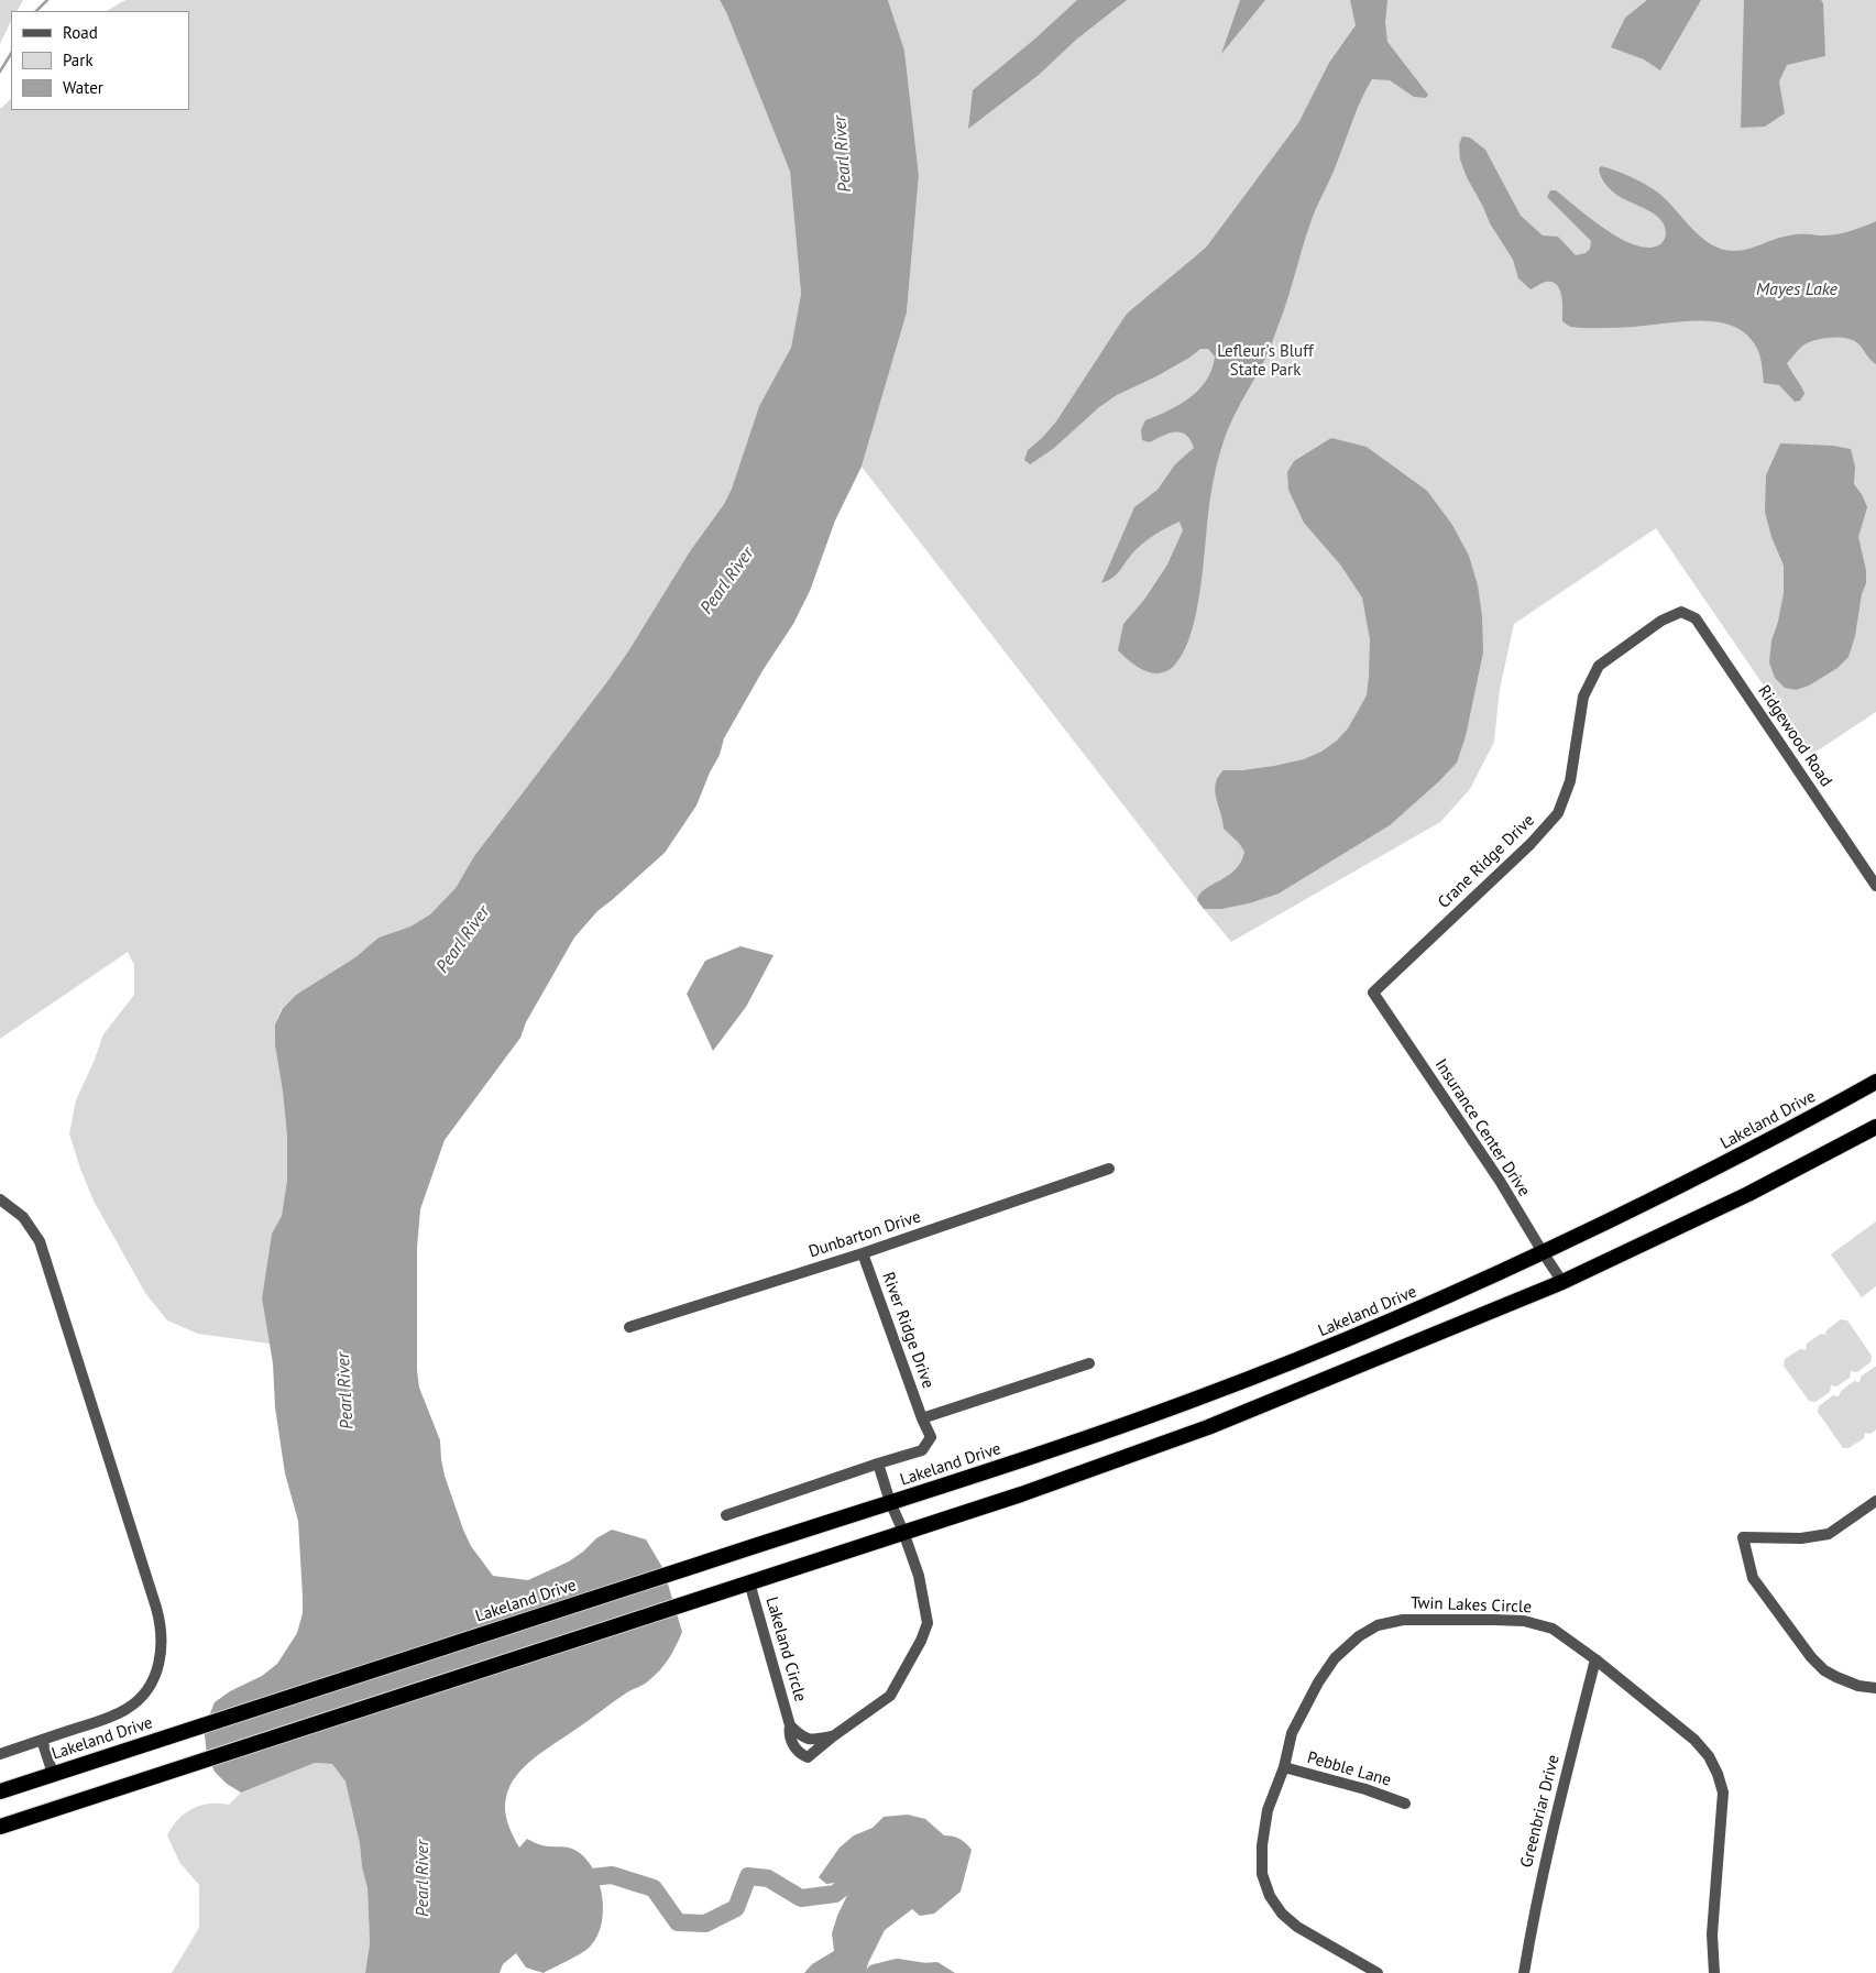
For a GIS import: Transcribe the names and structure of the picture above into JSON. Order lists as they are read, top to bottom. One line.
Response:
{"streets":{"highway":["Lakeland Drive"],"street":["Ridgewood Road","Crane Ridge Drive","Insurance Center Drive","Dunbarton Drive","River Ridge Drive","Twin Lakes Circle","Lakeland Circle","Pebble Lane","Greenbriar Drive"]},"crossings":[["Ridgewood Road","Crane Ridge Drive"],["Crane Ridge Drive","Insurance Center Drive"],["Lakeland Drive","Insurance Center Drive"],["Lakeland Drive","Lakeland Circle"],["Dunbarton Drive","River Ridge Drive"],["River Ridge Drive","Lakeland Circle"],["Twin Lakes Circle","Pebble Lane"],["Twin Lakes Circle","Greenbriar Drive"]],"water":["Pearl River","Mayes Lake"],"parks":["Lefleur's Bluff State Park"],"legend":["Road","Park","Water"]}
